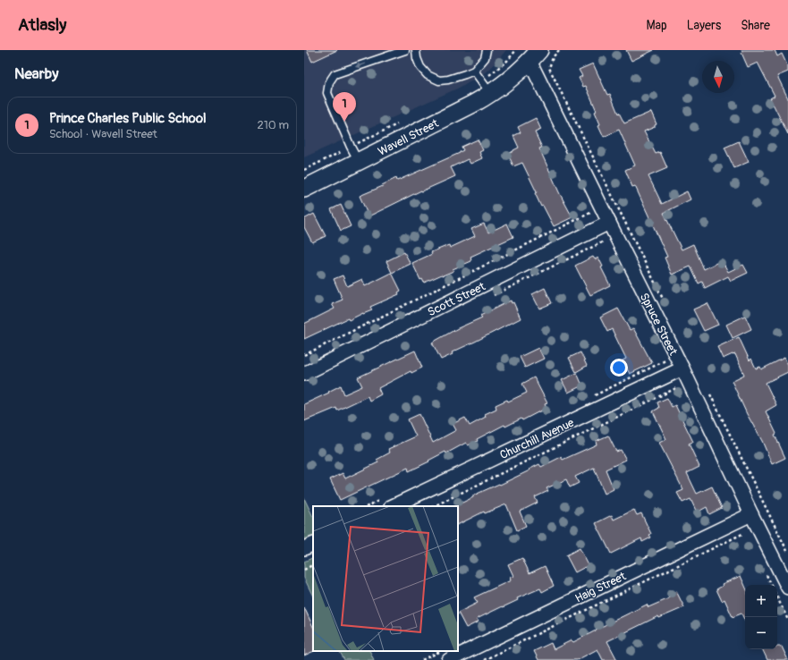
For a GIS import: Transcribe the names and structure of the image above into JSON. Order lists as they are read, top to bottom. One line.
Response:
{"streets":{"street":["Wavell Street","Scott Street","Spruce Street","Churchill Avenue","Haig Street"]},"crossings":[["Wavell Street","Spruce Street"],["Scott Street","Spruce Street"],["Spruce Street","Churchill Avenue"],["Spruce Street","Haig Street"]],"north":"bottom","page":{"header":"Atlasly","nav":["Map","Layers","Share"],"heading":"Nearby","pins":"1","list":[{"mark":"1","name":"Prince Charles Public School","note":"School · Wavell Street","value":"210 m"}],"map_buttons":["+","−"]}}
